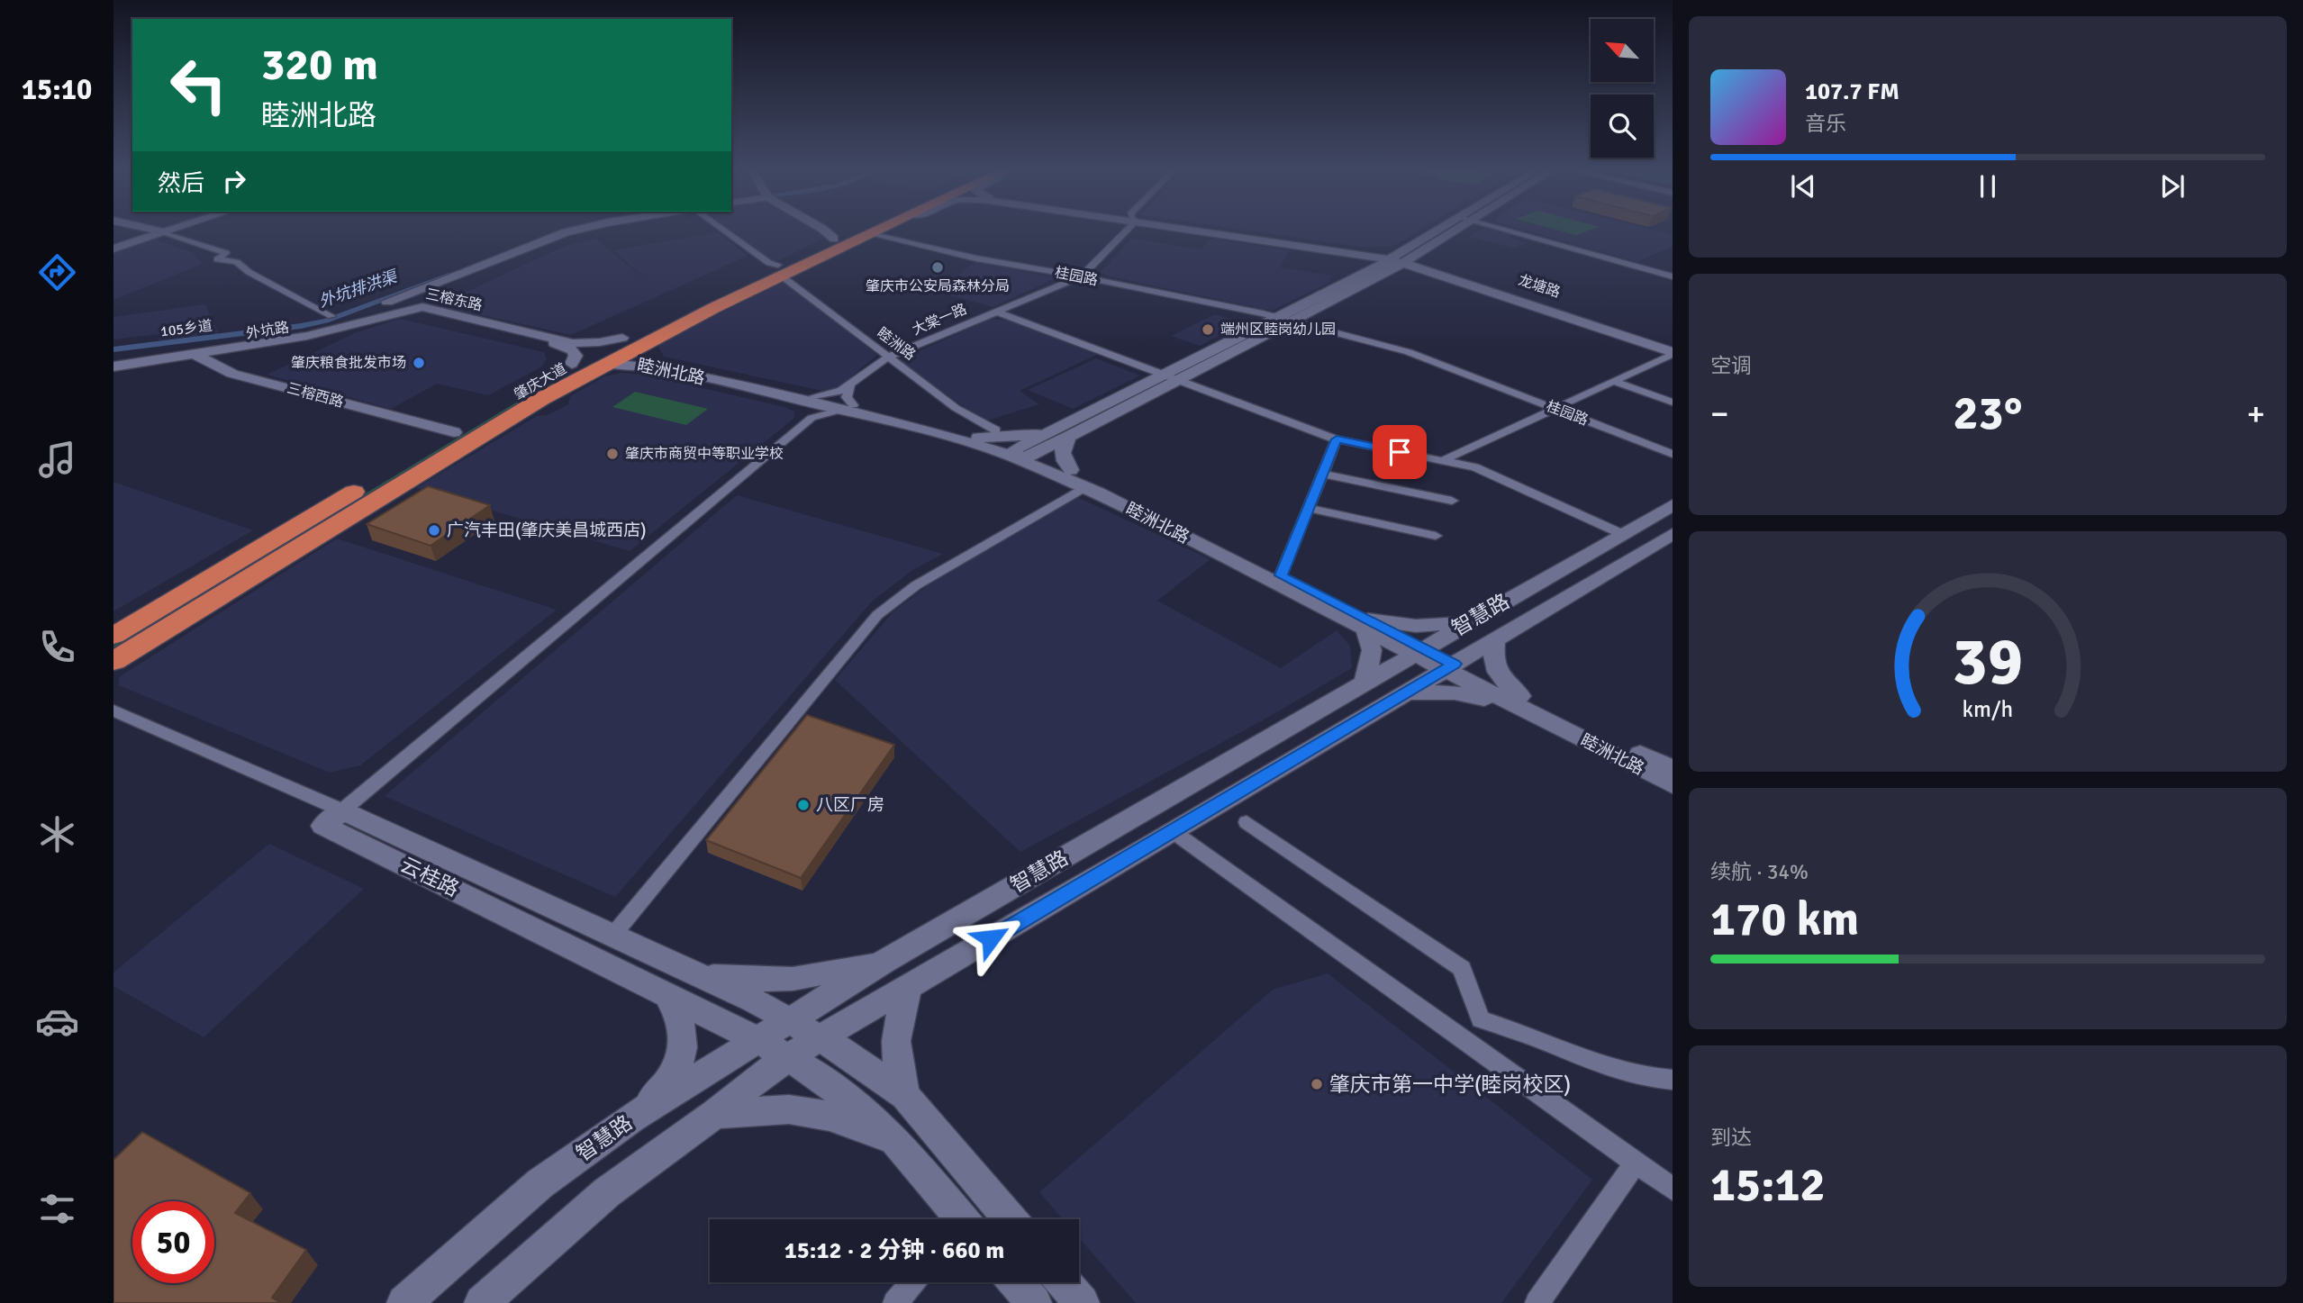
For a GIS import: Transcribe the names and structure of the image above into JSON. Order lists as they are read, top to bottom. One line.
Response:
{"streets":{"highway":["肇庆大道"],"main road":["智慧路"],"street":["桂园路","龙塘路","三榕东路","大棠一路","105乡道","外坑路","睦洲路","睦洲北路","三榕西路","云桂路"]},"crossings":[["桂园路","大棠一路"],["桂园路","肇庆大道"],["三榕东路","外坑路"],["三榕东路","肇庆大道"],["大棠一路","睦洲路"],["105乡道","外坑路"],["105乡道","三榕西路"],["外坑路","三榕西路"],["睦洲路","肇庆大道"],["睦洲北路","智慧路"],["肇庆大道","三榕西路"],["智慧路","云桂路"]],"water":["外坑排洪渠"],"places":["肇庆市公安局森林分局","端州区睦岗幼儿园","肇庆粮食批发市场","肇庆市商贸中等职业学校","广汽丰田(肇庆美昌城西店)","八区厂房","肇庆市第一中学(睦岗校区)"],"north":"top left","page":{"tabs":"15:10","turn":["320 m","睦洲北路"],"song":["107.7 FM","音乐"],"then":"然后","tile":["空调",["续航 · 34%","170 km"],["到达","15:12"]],"heat":["−","23°","+"],"limit":"50","trip":"15:12 · 2 分钟 · 660 m","gauge":["39","km/h"]}}
